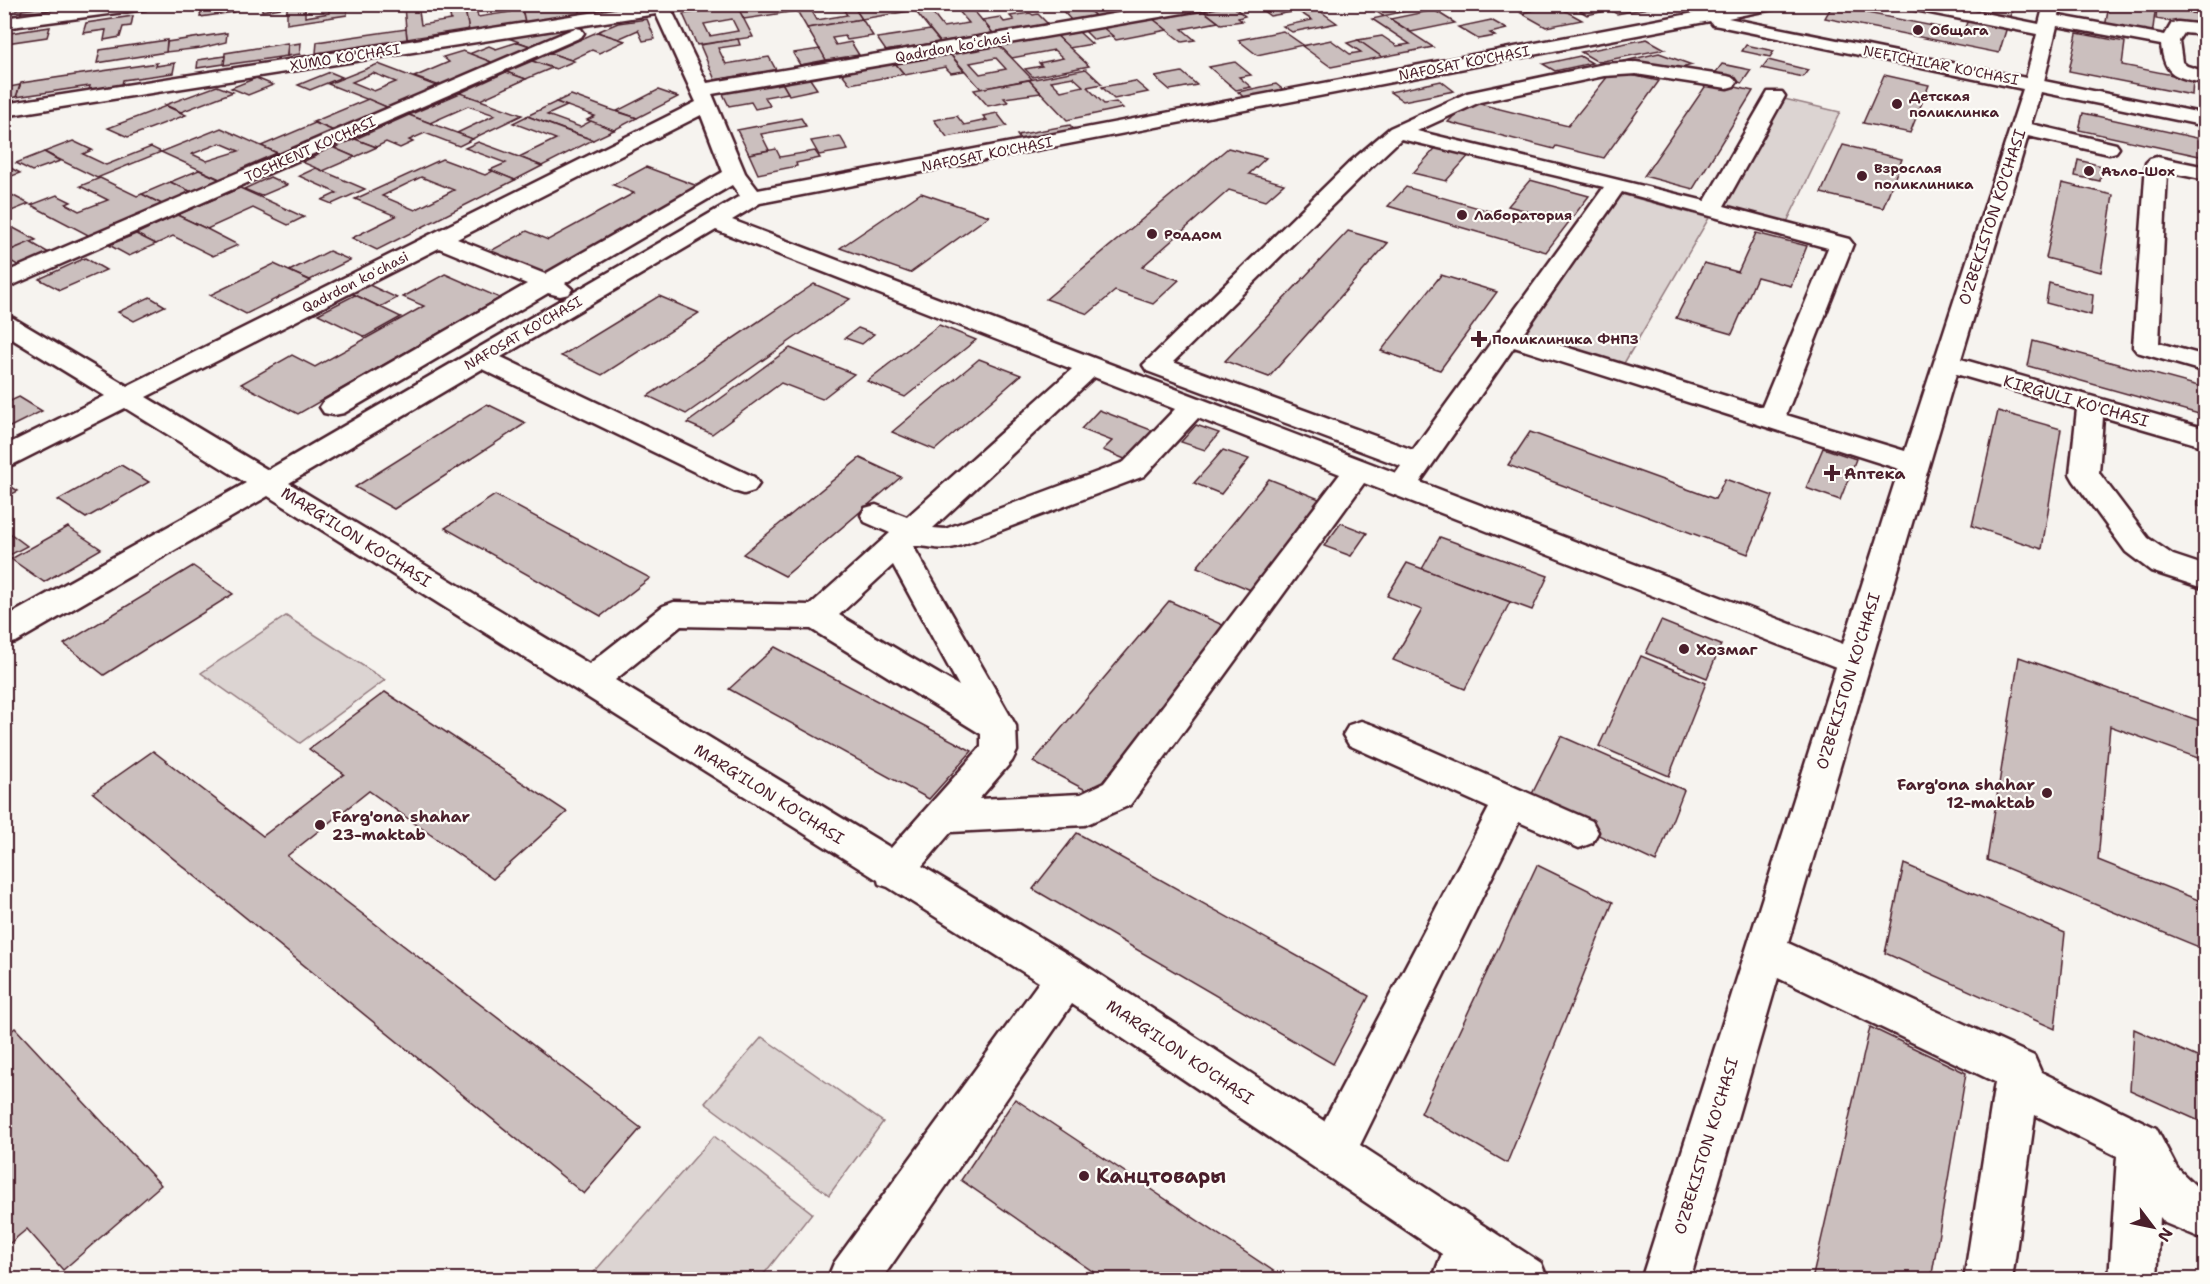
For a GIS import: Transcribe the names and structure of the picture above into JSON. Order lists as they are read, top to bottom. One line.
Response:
{"streets":{"street":["Qadrdon koʻchasi","XUMO KO'CHASI","NAFOSAT KO'CHASI","NEFTCHILAR KO'CHASI","TOSHKENT KO'CHASI","O'ZBEKISTON KO'CHASI","KIRGULI KO'CHASI","MARG'ILON KO'CHASI"]},"crossings":[["Qadrdon koʻchasi","MARG'ILON KO'CHASI"],["XUMO KO'CHASI","TOSHKENT KO'CHASI"],["NAFOSAT KO'CHASI","NEFTCHILAR KO'CHASI"],["NAFOSAT KO'CHASI","MARG'ILON KO'CHASI"],["NEFTCHILAR KO'CHASI","O'ZBEKISTON KO'CHASI"],["O'ZBEKISTON KO'CHASI","KIRGULI KO'CHASI"]],"places":{"other":["Общага","Детская поликлинка","Аъло-Шох","Взрослая поликлиника","Лаборатория","Роддом","Хозмаг","Farg'ona shahar 12-maktab","Farg'ona shahar 23-maktab","Канцтовары"],"health":["Поликлиника ФНПЗ","Аптека"]},"north":"bottom right"}
